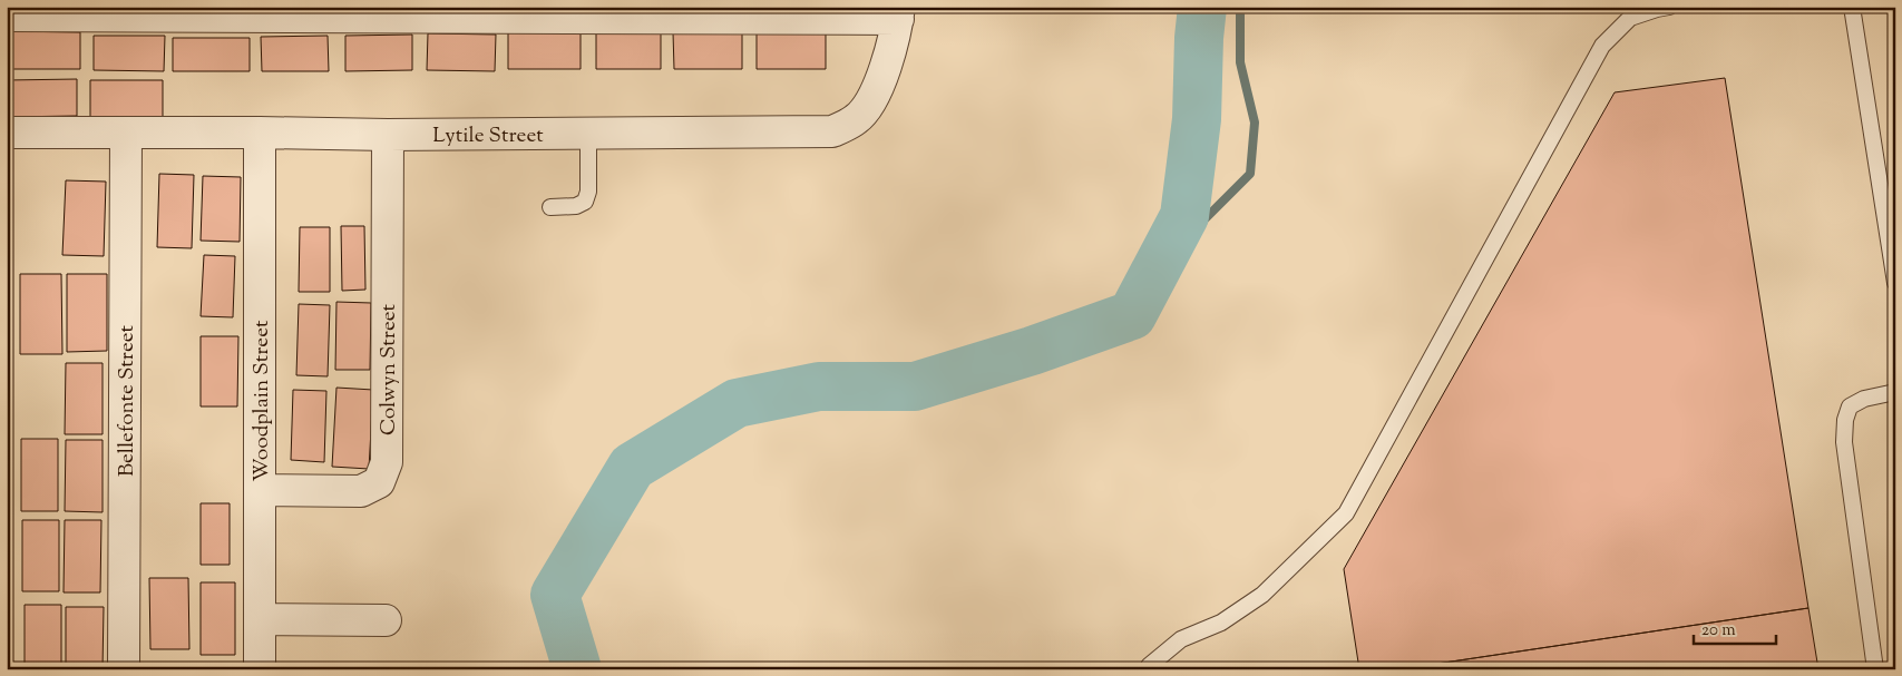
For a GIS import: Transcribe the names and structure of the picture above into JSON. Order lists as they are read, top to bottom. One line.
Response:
{"streets":{"street":["Lytile Street","Colwyn Street","Bellefonte Street","Woodplain Street"]},"crossings":[["Lytile Street","Colwyn Street"],["Lytile Street","Bellefonte Street"],["Lytile Street","Woodplain Street"],["Colwyn Street","Woodplain Street"]],"scale_bar":"20 m"}
